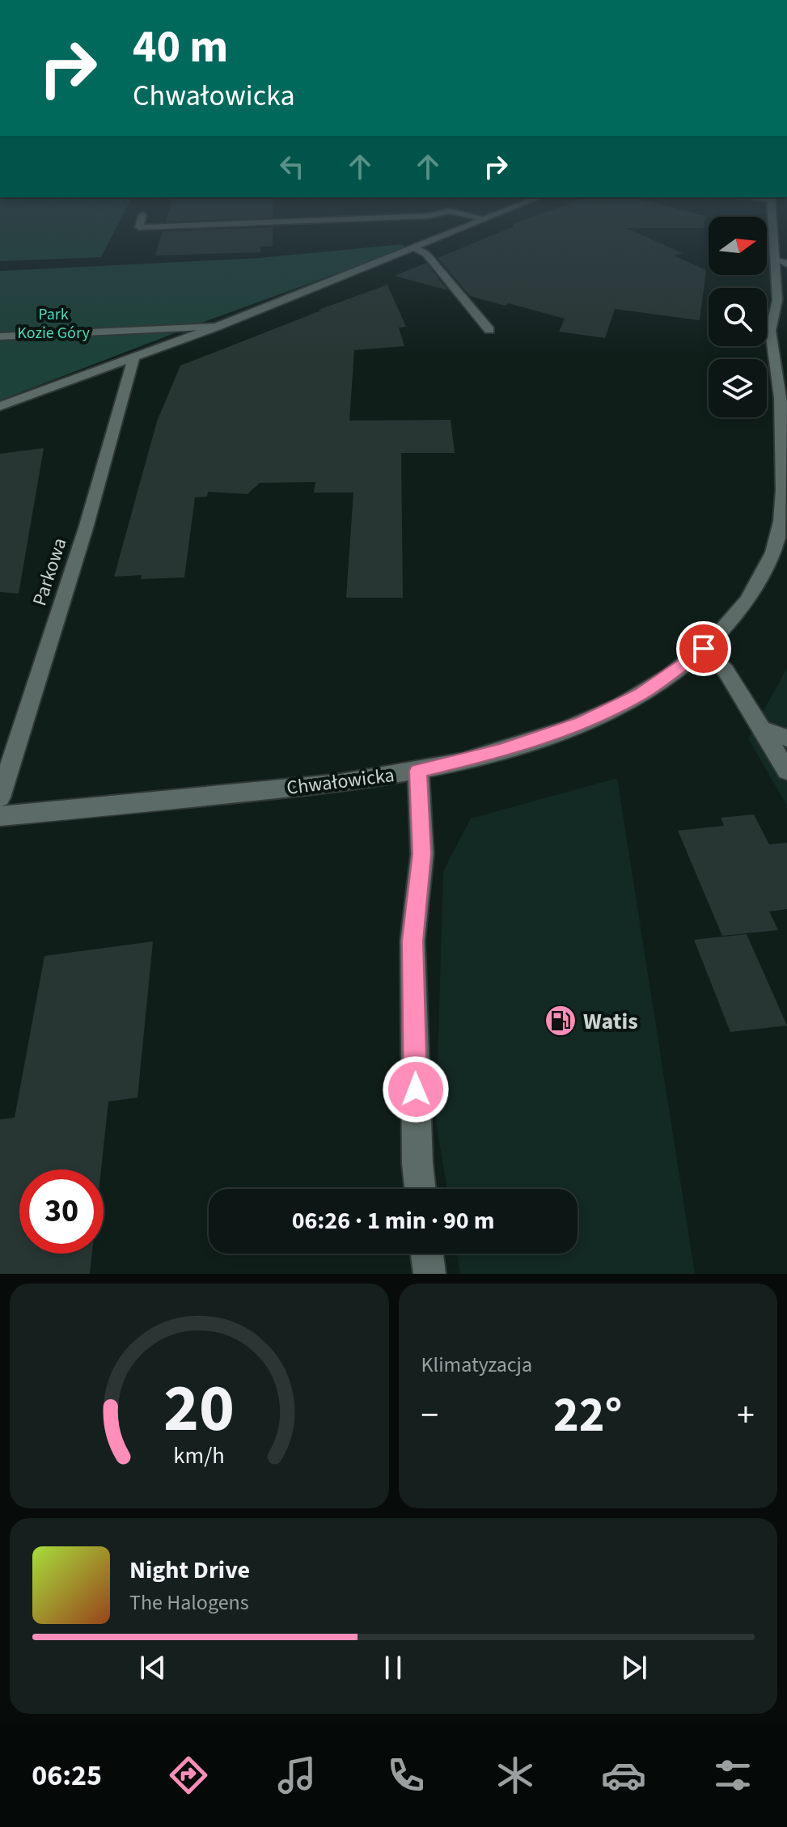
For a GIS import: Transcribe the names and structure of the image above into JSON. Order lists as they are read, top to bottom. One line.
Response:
{"streets":{"street":["Parkowa","Chwałowicka"]},"parks":["Park Kozie Góry"],"places":{"fuel station":["Watis"]},"north":"right","page":{"turn":["40 m","Chwałowicka"],"limit":"30","trip":"06:26 · 1 min · 90 m","tile":"Klimatyzacja","heat":["−","22°","+"],"song":["Night Drive","The Halogens"],"tabs":"06:25","gauge":["20","km/h"]}}
